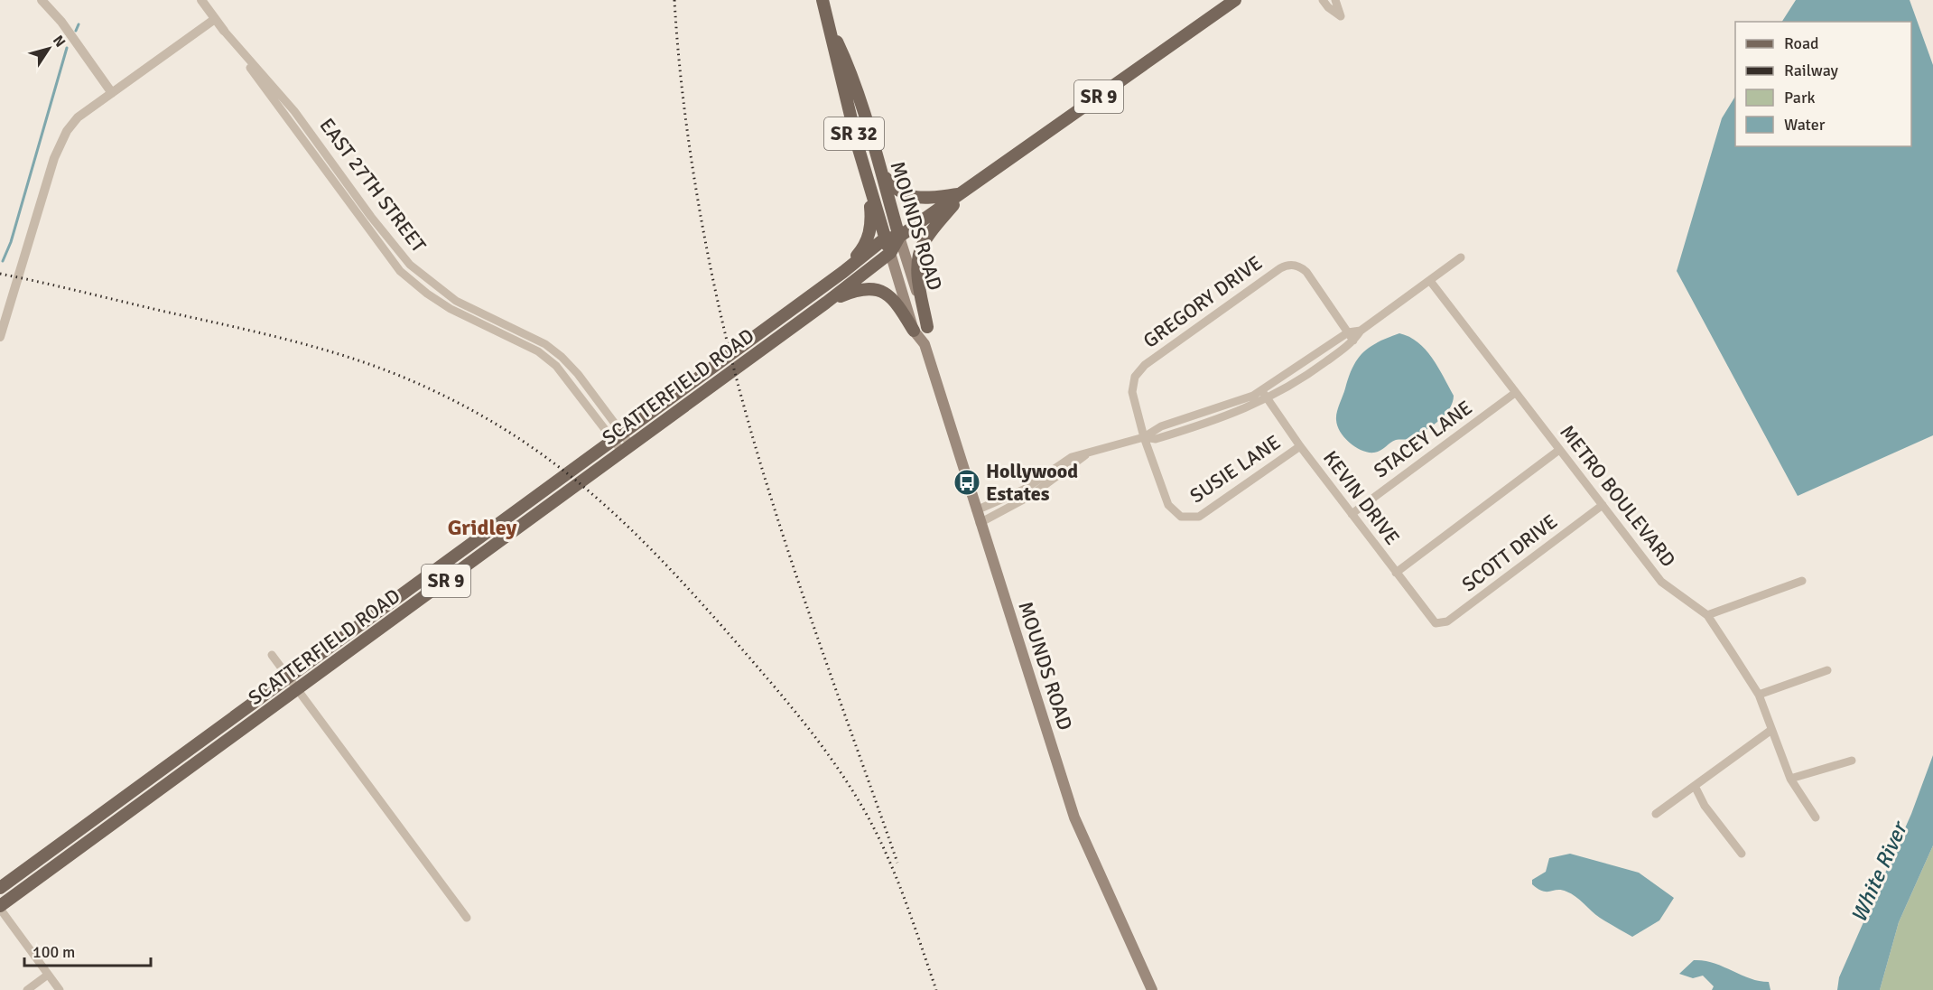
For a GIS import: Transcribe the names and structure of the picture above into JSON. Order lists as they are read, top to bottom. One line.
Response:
{"streets":{"main road":["SR 9","SR 32","MOUNDS ROAD","SCATTERFIELD ROAD"],"street":["EAST 27TH STREET","GREGORY DRIVE","STACEY LANE","SUSIE LANE","METRO BOULEVARD","KEVIN DRIVE","SCOTT DRIVE"]},"crossings":[["SR 32","MOUNDS ROAD"],["SR 32","SCATTERFIELD ROAD"],["EAST 27TH STREET","SCATTERFIELD ROAD"],["MOUNDS ROAD","SCATTERFIELD ROAD"],["GREGORY DRIVE","SUSIE LANE"],["STACEY LANE","METRO BOULEVARD"],["STACEY LANE","KEVIN DRIVE"],["SUSIE LANE","KEVIN DRIVE"],["METRO BOULEVARD","SCOTT DRIVE"],["KEVIN DRIVE","SCOTT DRIVE"]],"districts":["Gridley"],"water":["White River"],"places":{"bus stop":["Hollywood Estates"]},"legend":["Road","Railway","Park","Water"],"scale_bar":"100 m","north":"top right"}
